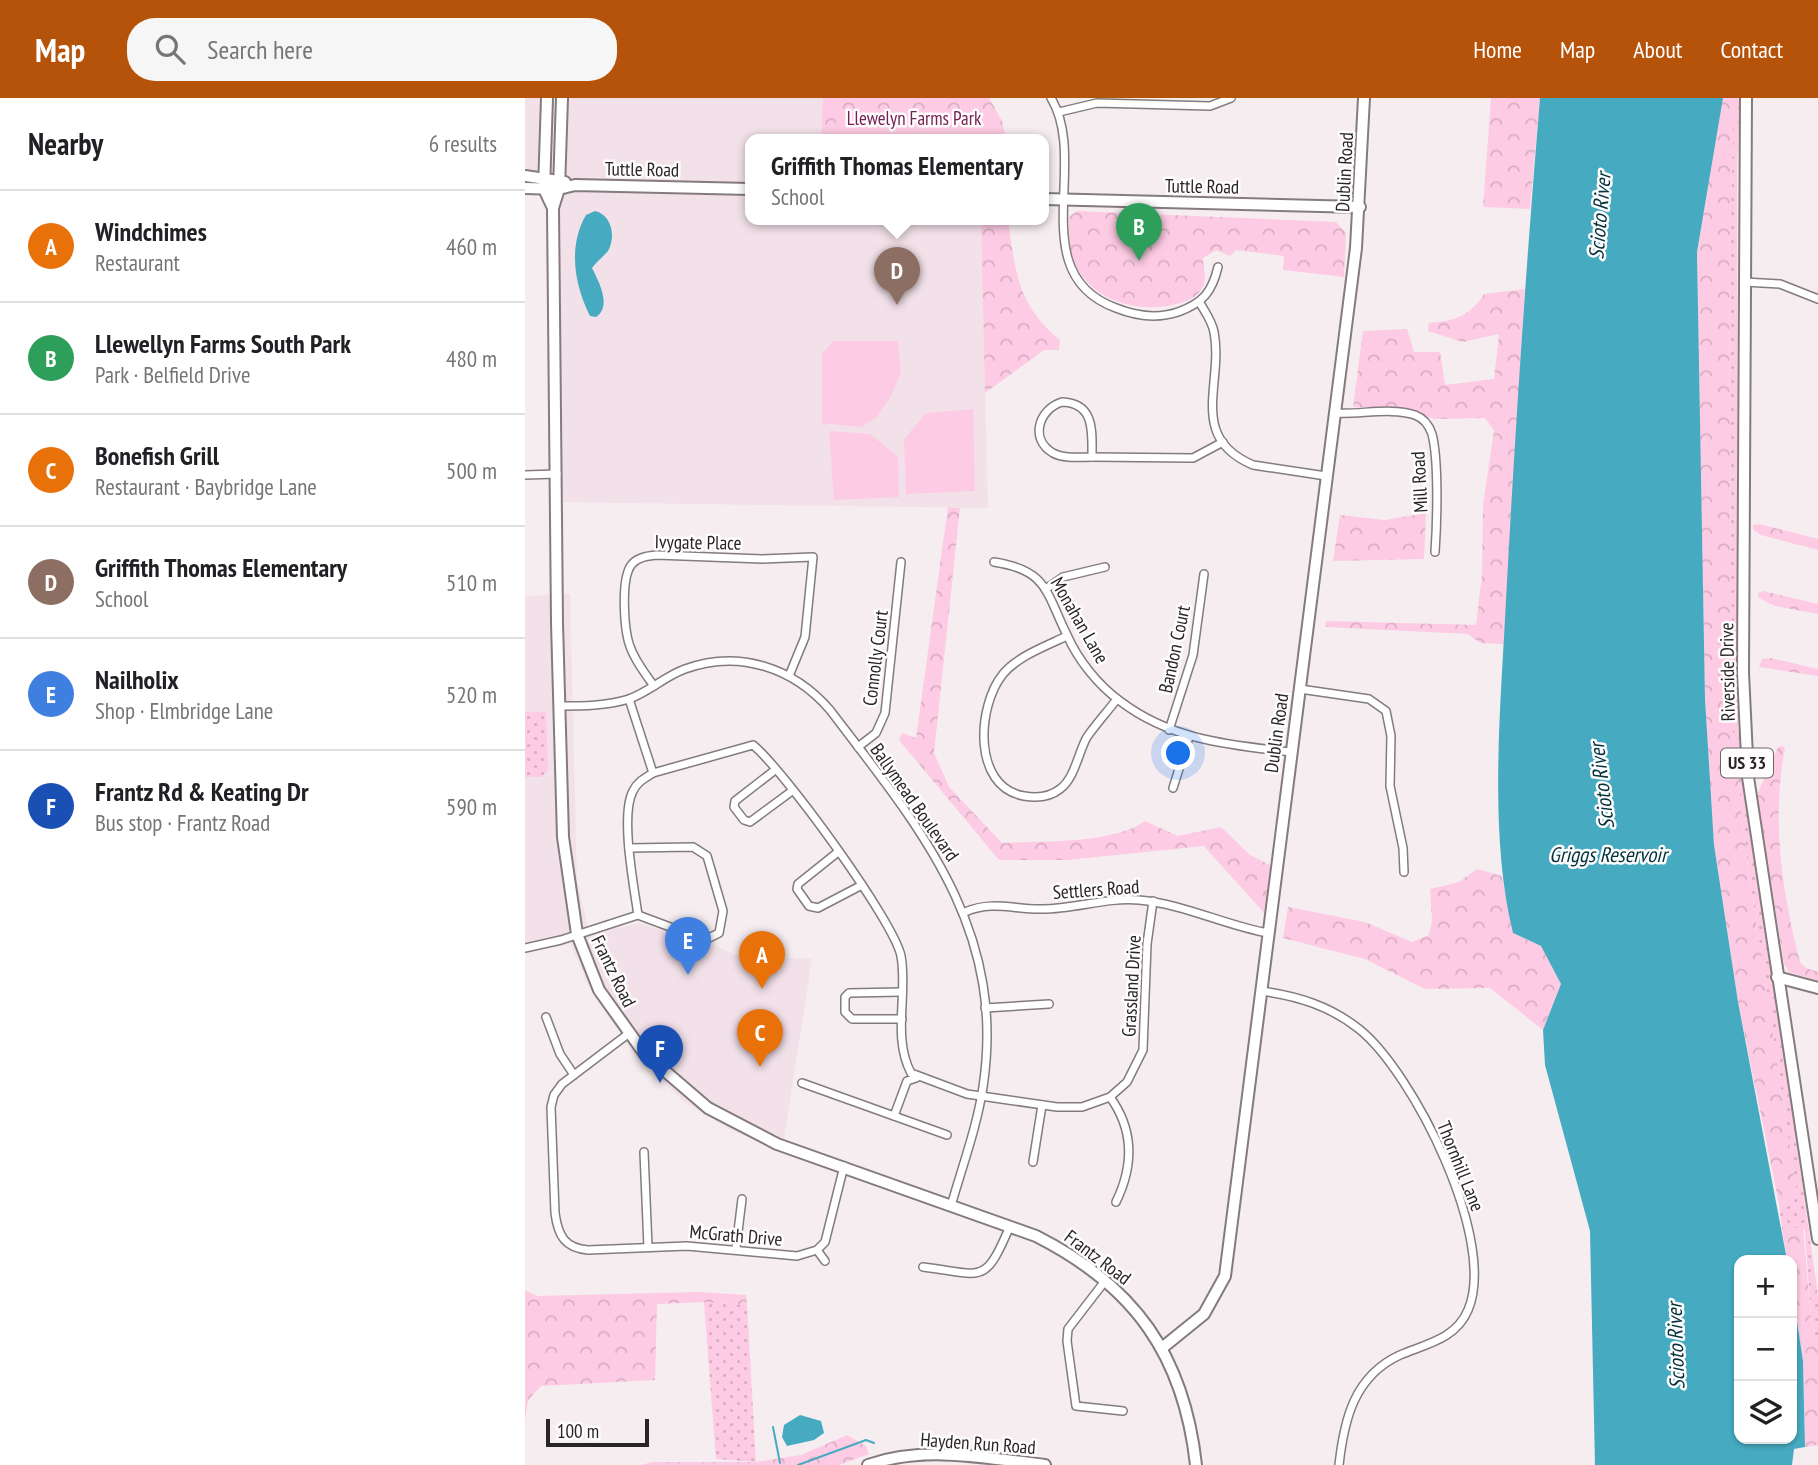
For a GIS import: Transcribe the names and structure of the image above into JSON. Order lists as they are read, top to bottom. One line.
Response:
{"streets":{"main road":["Tuttle Road","Dublin Road","Riverside Drive","US 33","Frantz Road","Hayden Run Road"],"street":["Mill Road","Ivygate Place","Monahan Lane","Bandon Court","Connolly Court","Ballymead Boulevard","Settlers Road","Grassland Drive","Thornhill Lane","McGrath Drive"]},"crossings":[["Tuttle Road","Dublin Road"],["Tuttle Road","Frantz Road"],["Dublin Road","Mill Road"],["Dublin Road","Monahan Lane"],["Dublin Road","Settlers Road"],["Dublin Road","Frantz Road"],["Dublin Road","Thornhill Lane"],["Ivygate Place","Ballymead Boulevard"],["Monahan Lane","Bandon Court"],["Connolly Court","Ballymead Boulevard"],["Ballymead Boulevard","Settlers Road"],["Ballymead Boulevard","Frantz Road"],["Settlers Road","Grassland Drive"]],"water":["Scioto River","Griggs Reservoir"],"parks":["Llewelyn Farms Park"],"scale_bar":"100 m","page":{"header":"Map","search":"Search here","nav":["Home","Map","About","Contact"],"heading":["Nearby","6 results"],"popup":["Griffith Thomas Elementary","School"],"list":[{"mark":"A","name":"Windchimes","note":"Restaurant","value":"460 m"},{"mark":"B","name":"Llewellyn Farms South Park","note":"Park · Belfield Drive","value":"480 m"},{"mark":"C","name":"Bonefish Grill","note":"Restaurant · Baybridge Lane","value":"500 m"},{"mark":"D","name":"Griffith Thomas Elementary","note":"School","value":"510 m"},{"mark":"E","name":"Nailholix","note":"Shop · Elmbridge Lane","value":"520 m"},{"mark":"F","name":"Frantz Rd & Keating Dr","note":"Bus stop · Frantz Road","value":"590 m"}],"pins":["B","D","E","A","C","F"],"map_buttons":["+","−"],"scale":"100 m"}}
